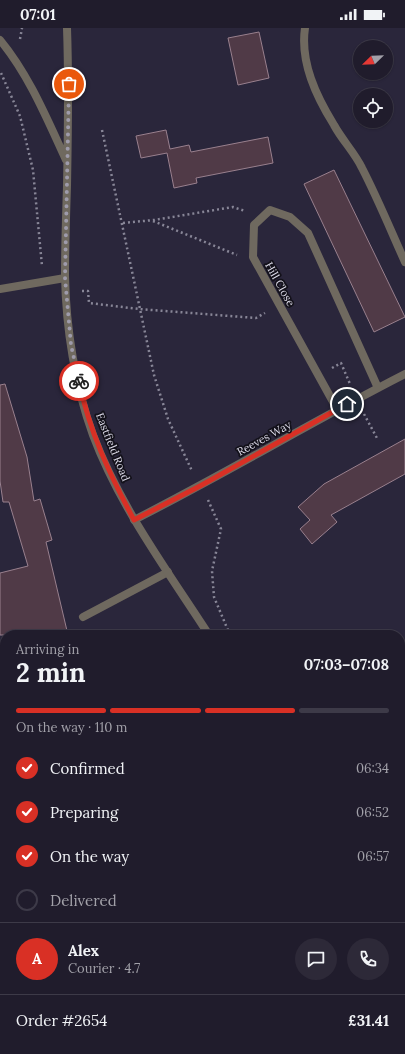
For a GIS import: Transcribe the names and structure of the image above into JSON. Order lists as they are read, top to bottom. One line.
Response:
{"streets":{"street":["Hill Close","Reeves Way","Eastfield Road"]},"crossings":[["Hill Close","Reeves Way"],["Reeves Way","Eastfield Road"]],"north":"bottom left","page":{"status":"07:01","heading":["2 min","Arriving in","07:03–07:08"],"panel":["Alex","Courier · 4.7","Order #2654","£31.41"],"bar":"On the way · 110 m","list":[["Confirmed","06:34"],["Preparing","06:52"],["On the way","06:57"],"Delivered"],"round":"A"}}
